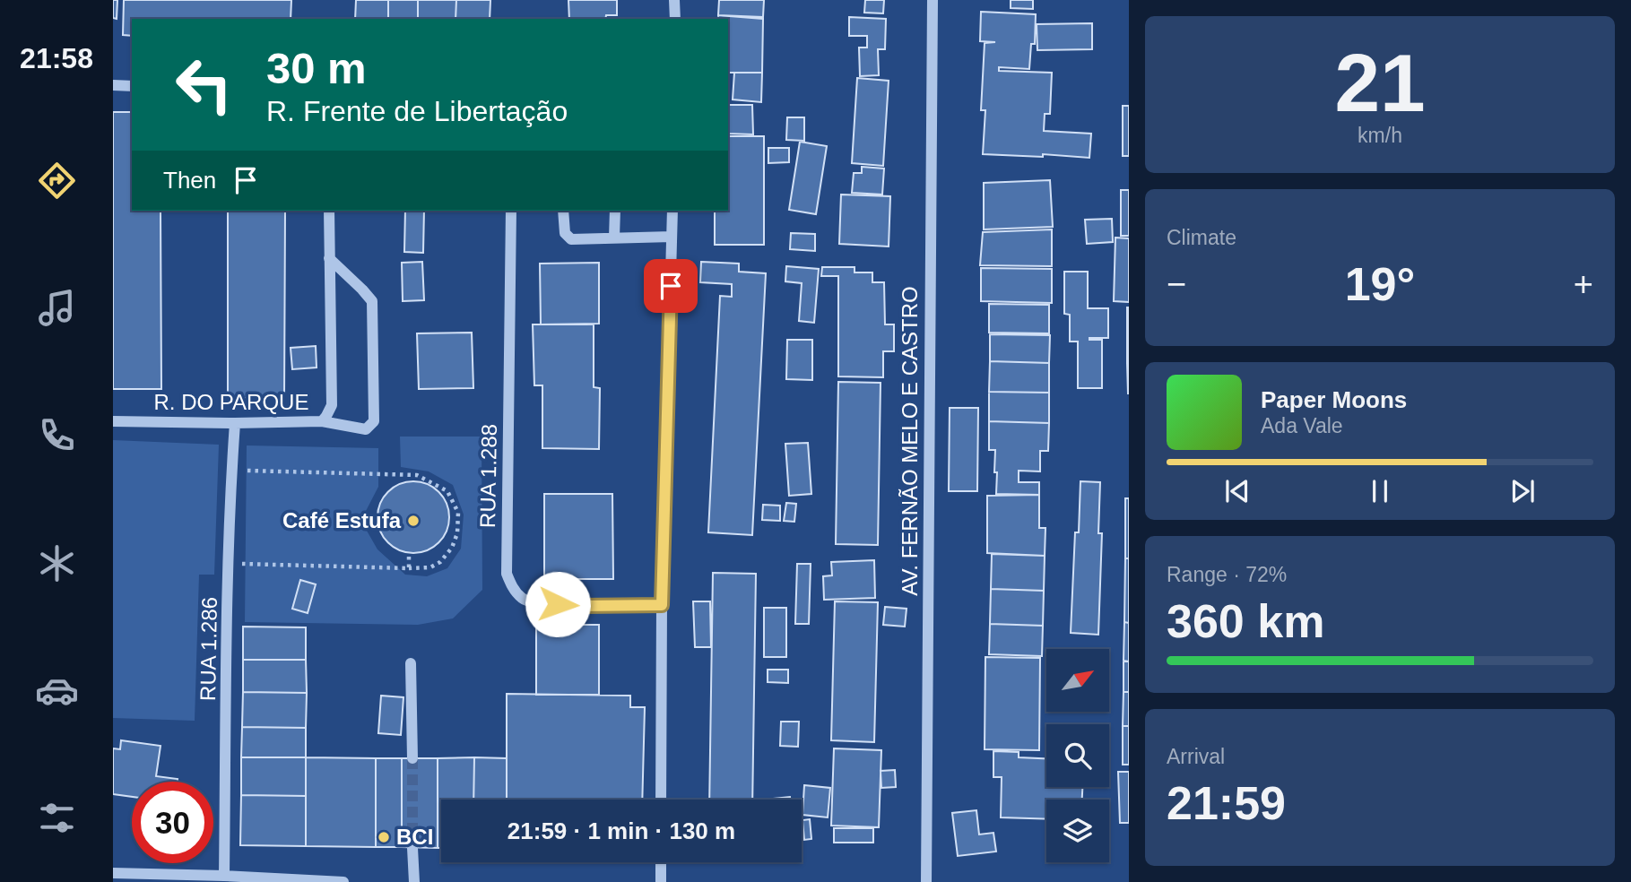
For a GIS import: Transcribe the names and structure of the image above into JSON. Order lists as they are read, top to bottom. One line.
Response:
{"streets":{"street":["R. DO PARQUE","AV. FERNÃO MELO E CASTRO","RUA 1.288","RUA 1.286"]},"crossings":[["R. DO PARQUE","RUA 1.286"]],"places":["Café Estufa","BCI"],"north":"top right","page":{"tabs":"21:58","tile":[["21","km/h"],"Climate",["Range · 72%","360 km"],["Arrival","21:59"]],"turn":["30 m","R. Frente de Libertação"],"then":"Then","heat":["−","19°","+"],"song":["Paper Moons","Ada Vale"],"limit":"30","trip":"21:59 · 1 min · 130 m"}}
